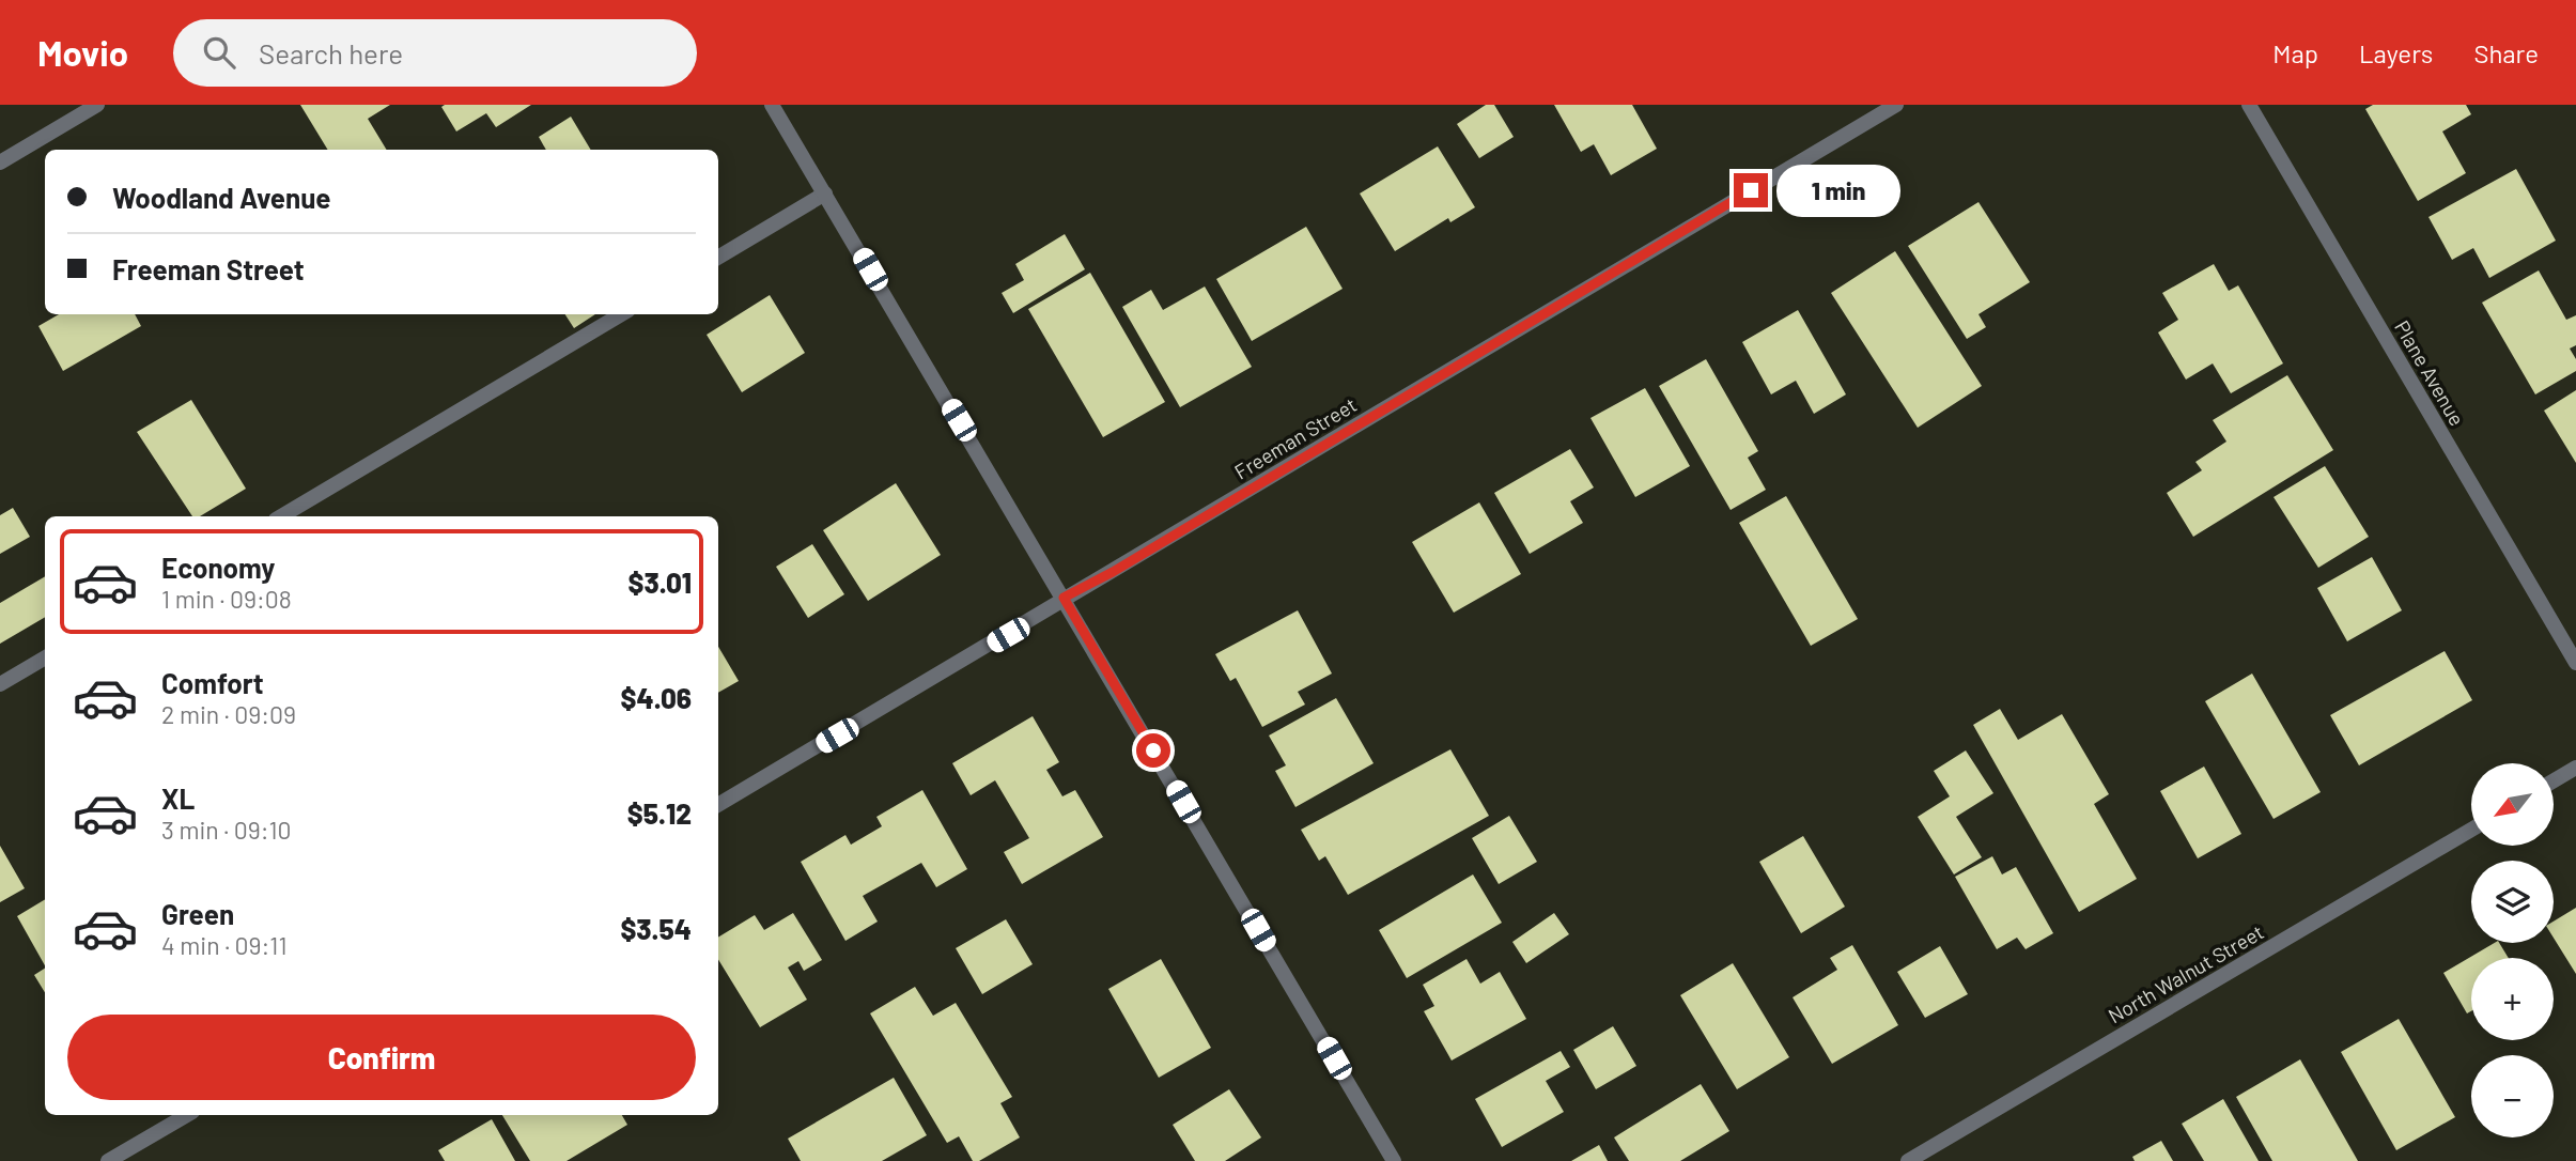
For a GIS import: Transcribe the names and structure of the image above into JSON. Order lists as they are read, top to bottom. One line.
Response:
{"streets":{"street":["Plane Avenue","Freeman Street","North Walnut Street"]},"north":"bottom left","page":{"header":"Movio","search":"Search here","nav":["Map","Layers","Share"],"banner":["Woodland Avenue","Freeman Street"],"bubble":"1 min","list":[{"name":"Economy","note":"1 min · 09:08","value":"$3.01"},{"name":"Comfort","note":"2 min · 09:09","value":"$4.06"},{"name":"XL","note":"3 min · 09:10","value":"$5.12"},{"name":"Green","note":"4 min · 09:11","value":"$3.54"}],"map_buttons":["+","−"],"buttons":"Confirm"}}
